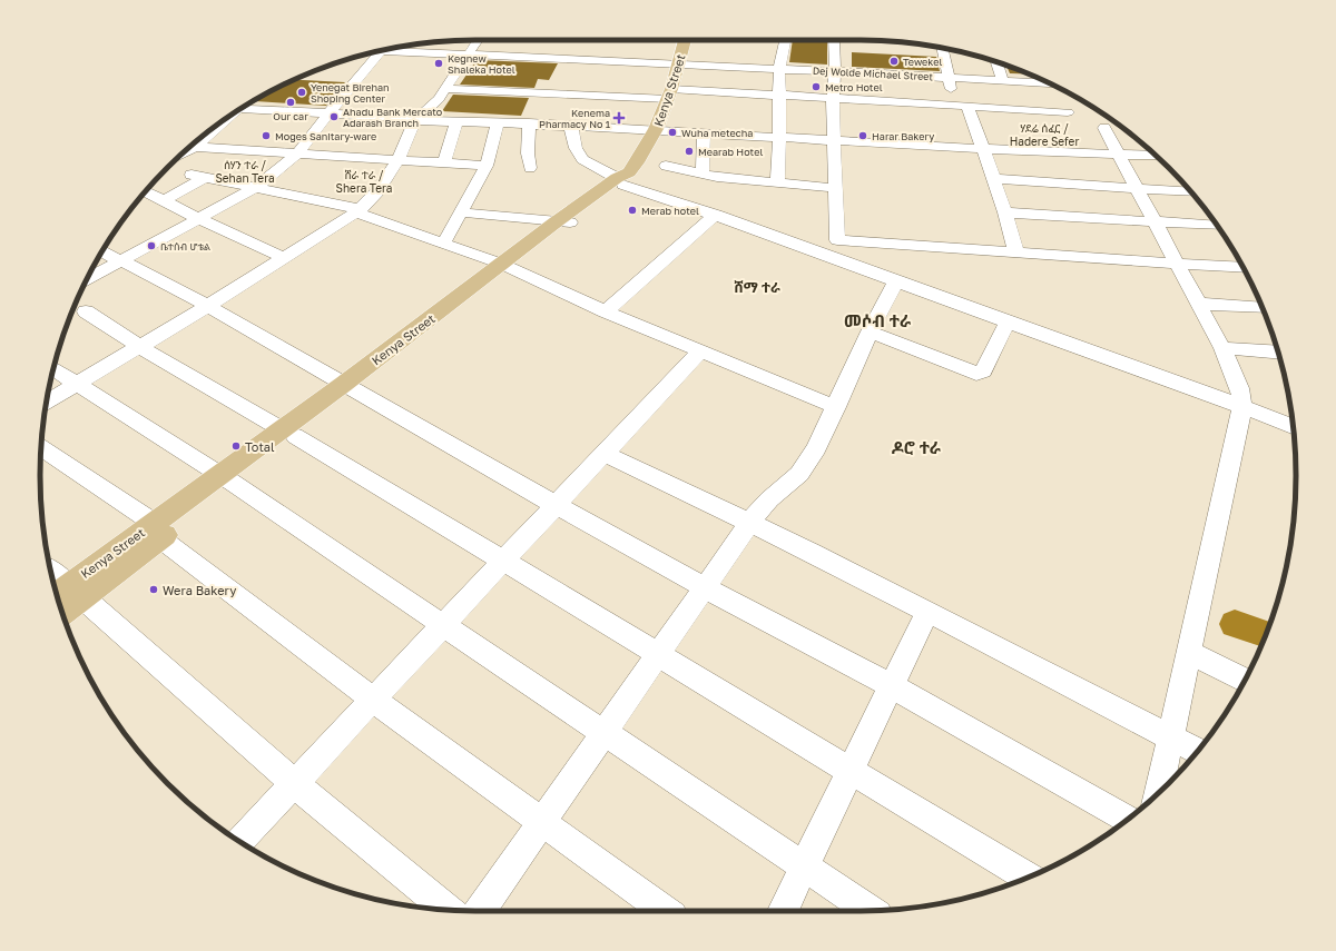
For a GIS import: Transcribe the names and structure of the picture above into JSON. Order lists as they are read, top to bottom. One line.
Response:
{"streets":{"main road":["Kenya Street"],"street":["Dej Wolde Michael Street"]},"crossings":[["Dej Wolde Michael Street","Kenya Street"]],"districts":["ሃደሬ ሰፈር / Hadere Sefer","ሰሃን ተራ / Sehan Tera","ሸራ ተራ / Shera Tera","ሸማ ተራ","መሶብ ተራ","ዶሮ ተራ"],"places":{"other":["Tewekel","Kegnew Shaleka Hotel","Metro Hotel","Yenegat Birehan Shoping Center","Our car","Ahadu Bank Mercato Adarash Branch","Wuha metecha","Moges Sanitary-ware","Harar Bakery","Mearab Hotel","Merab hotel","ቤተሰብ ሆቴል","Total","Wera Bakery"],"health":["Kenema Pharmacy No 1"]}}
